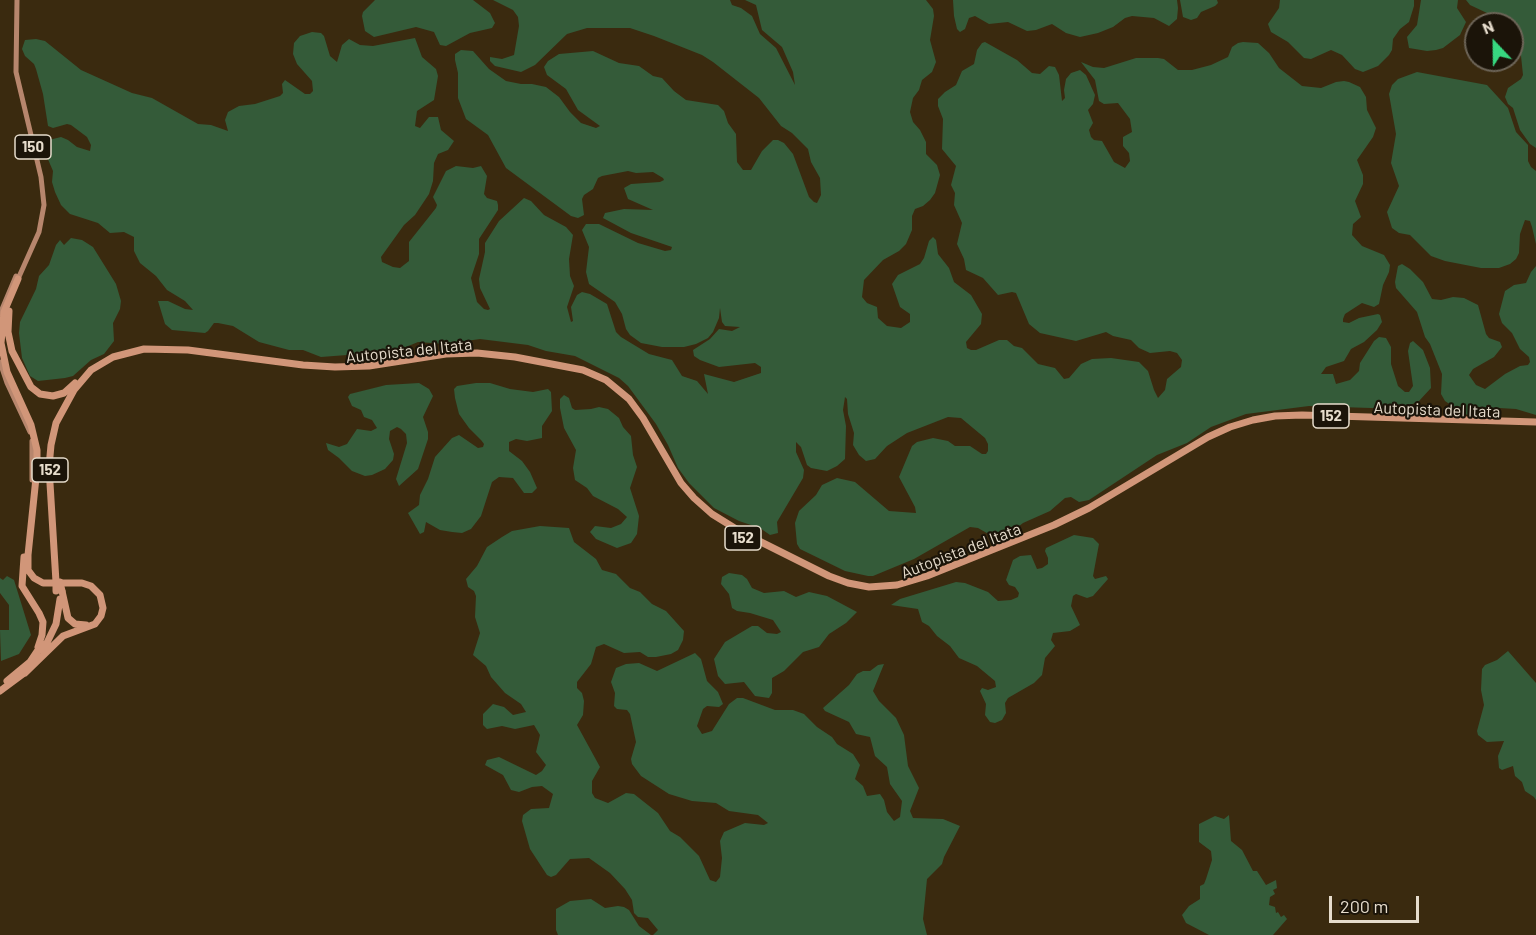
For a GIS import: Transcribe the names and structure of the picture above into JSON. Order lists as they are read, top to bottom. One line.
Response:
{"streets":{"highway":["Autopista del Itata","152"],"main road":["150"]},"scale_bar":"200 m","north":"top"}
